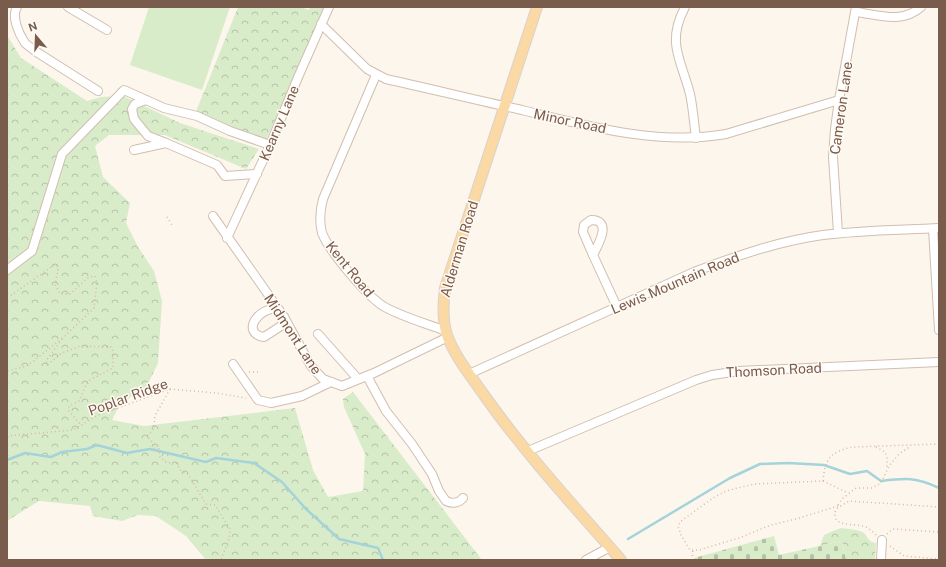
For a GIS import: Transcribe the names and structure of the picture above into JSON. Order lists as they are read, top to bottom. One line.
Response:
{"streets":{"main road":["Alderman Road"],"street":["Cameron Lane","Minor Road","Kearny Lane","Kent Road","Lewis Mountain Road","Midmont Lane","Thomson Road"],"path":["Poplar Ridge"]},"crossings":[["Cameron Lane","Minor Road"],["Cameron Lane","Lewis Mountain Road"],["Minor Road","Kearny Lane"],["Minor Road","Alderman Road"],["Minor Road","Kent Road"],["Kearny Lane","Midmont Lane"],["Alderman Road","Kent Road"],["Alderman Road","Lewis Mountain Road"],["Alderman Road","Midmont Lane"],["Alderman Road","Thomson Road"],["Kent Road","Midmont Lane"]],"north":"top"}
